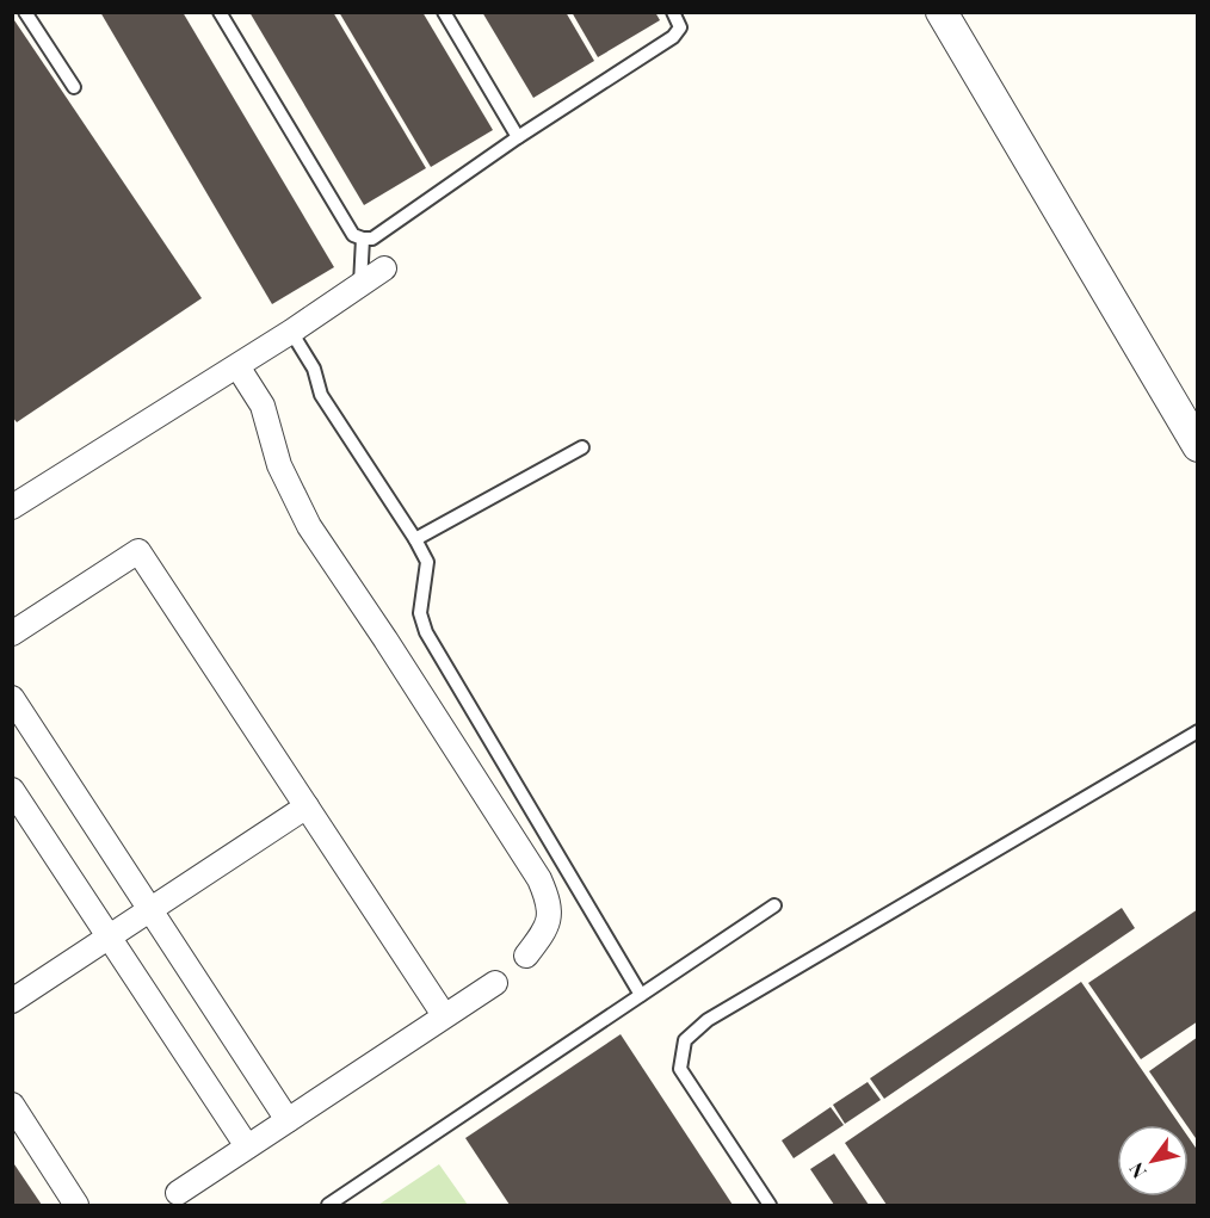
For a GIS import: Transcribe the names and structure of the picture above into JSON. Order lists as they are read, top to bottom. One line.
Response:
{"north":"bottom left"}
